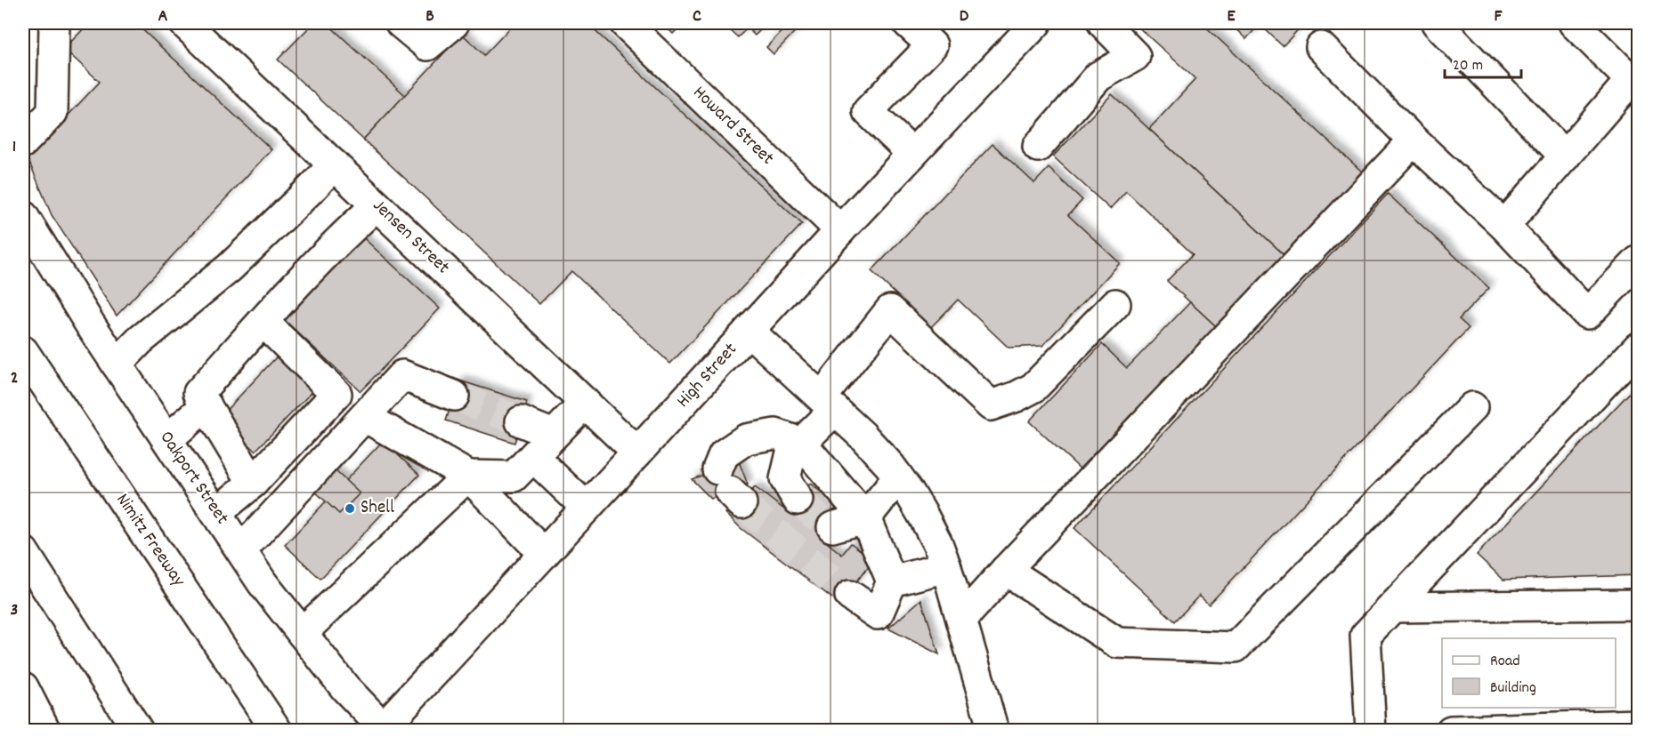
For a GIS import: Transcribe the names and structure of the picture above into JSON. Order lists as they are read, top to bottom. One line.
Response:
{"streets":{"main road":["Howard Street","Jensen Street","High Street","Oakport Street","Nimitz Freeway"]},"crossings":[["Howard Street","High Street"],["Jensen Street","High Street"],["High Street","Oakport Street"]],"places":["Shell"],"legend":["Road","Building"],"scale_bar":"20 m","grid":{"columns":["A","B","C","D","E","F"],"rows":["1","2","3"]}}
